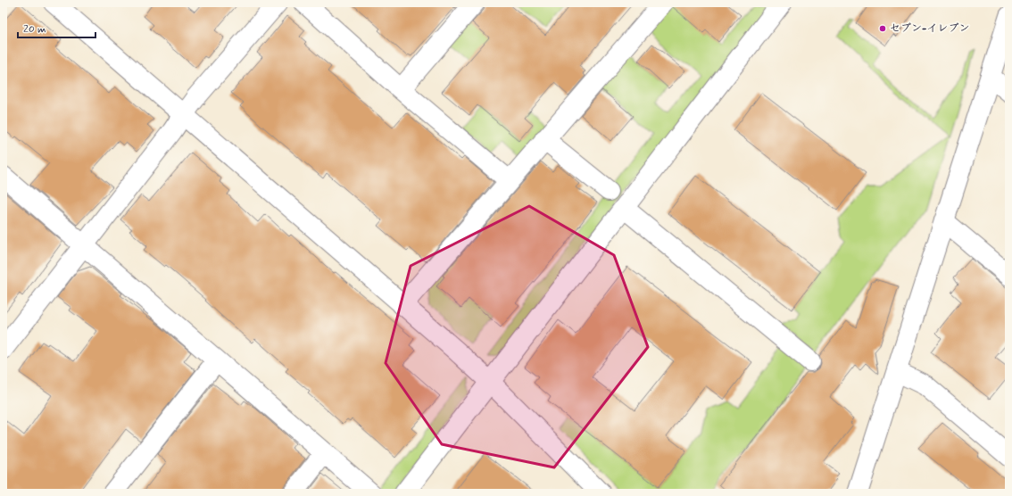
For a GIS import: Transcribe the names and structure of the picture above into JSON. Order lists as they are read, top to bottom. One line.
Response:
{"places":["セブン-イレブン"],"scale_bar":"20 m"}
